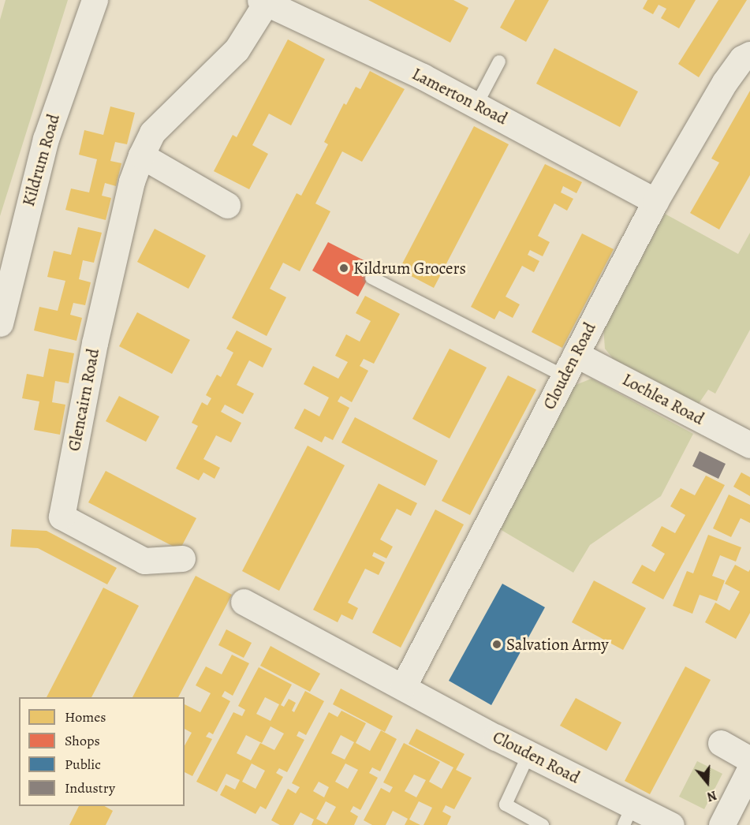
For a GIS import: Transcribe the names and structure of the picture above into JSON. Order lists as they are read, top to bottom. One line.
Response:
{"streets":{"street":["Lamerton Road","Kildrum Road","Clouden Road","Lochlea Road","Glencairn Road"]},"crossings":[["Lamerton Road","Clouden Road"],["Lamerton Road","Glencairn Road"],["Clouden Road","Lochlea Road"]],"places":["Kildrum Grocers","Salvation Army"],"legend":["Homes","Shops","Public","Industry"],"north":"bottom"}
